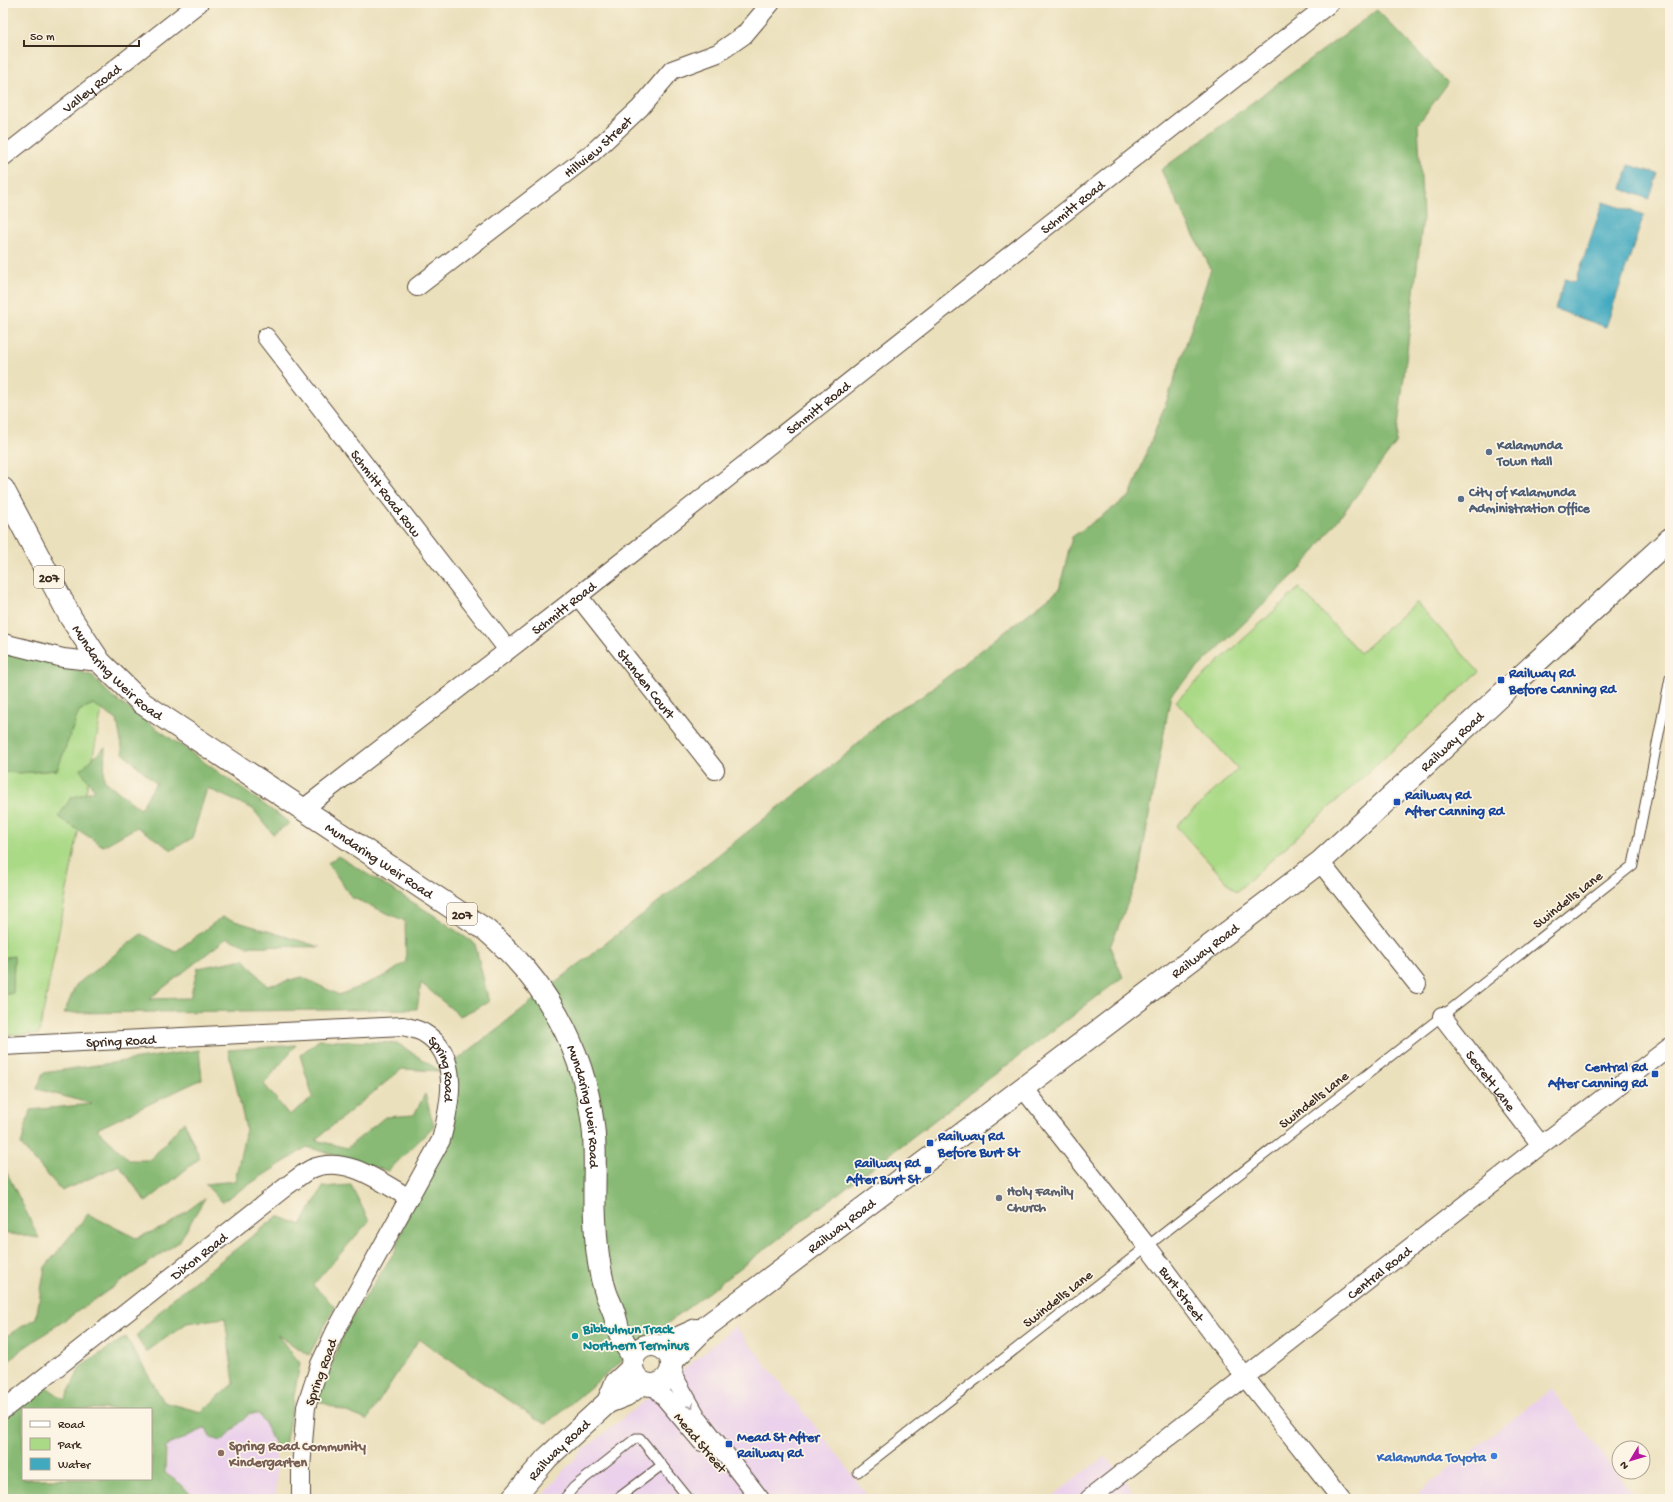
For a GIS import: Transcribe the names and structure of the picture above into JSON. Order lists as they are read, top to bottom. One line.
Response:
{"streets":{"main road":["207","Mundaring Weir Road","Railway Road"],"street":["Valley Road","Hillview Street","Schmitt Road","Schmitt Road Row","Standen Court","Spring Road","Secrett Lane","Dixon Road","Central Road","Burt Street","Mead Street"],"lane":["Swindells Lane"]},"crossings":[["Schmitt Road","Schmitt Road Row"],["Schmitt Road","Mundaring Weir Road"],["Schmitt Road","Standen Court"],["Mundaring Weir Road","Railway Road"],["Mundaring Weir Road","Mead Street"],["Railway Road","Burt Street"],["Railway Road","Mead Street"],["Swindells Lane","Secrett Lane"],["Swindells Lane","Burt Street"],["Spring Road","Dixon Road"],["Secrett Lane","Central Road"],["Central Road","Burt Street"]],"places":{"other":["Kalamunda Town Hall","City of Kalamunda Administration Office","Holy Family Church","Bibbulmun Track Northern Terminus","Spring Road Community Kindergarten","Kalamunda Toyota"],"transit":["Railway Rd Before Canning Rd","Railway Rd After Canning Rd","Central Rd After Canning Rd","Railway Rd Before Burt St","Railway Rd After Burt St","Mead St After Railway Rd"]},"legend":["Road","Park","Water"],"scale_bar":"50 m","north":"bottom left"}
